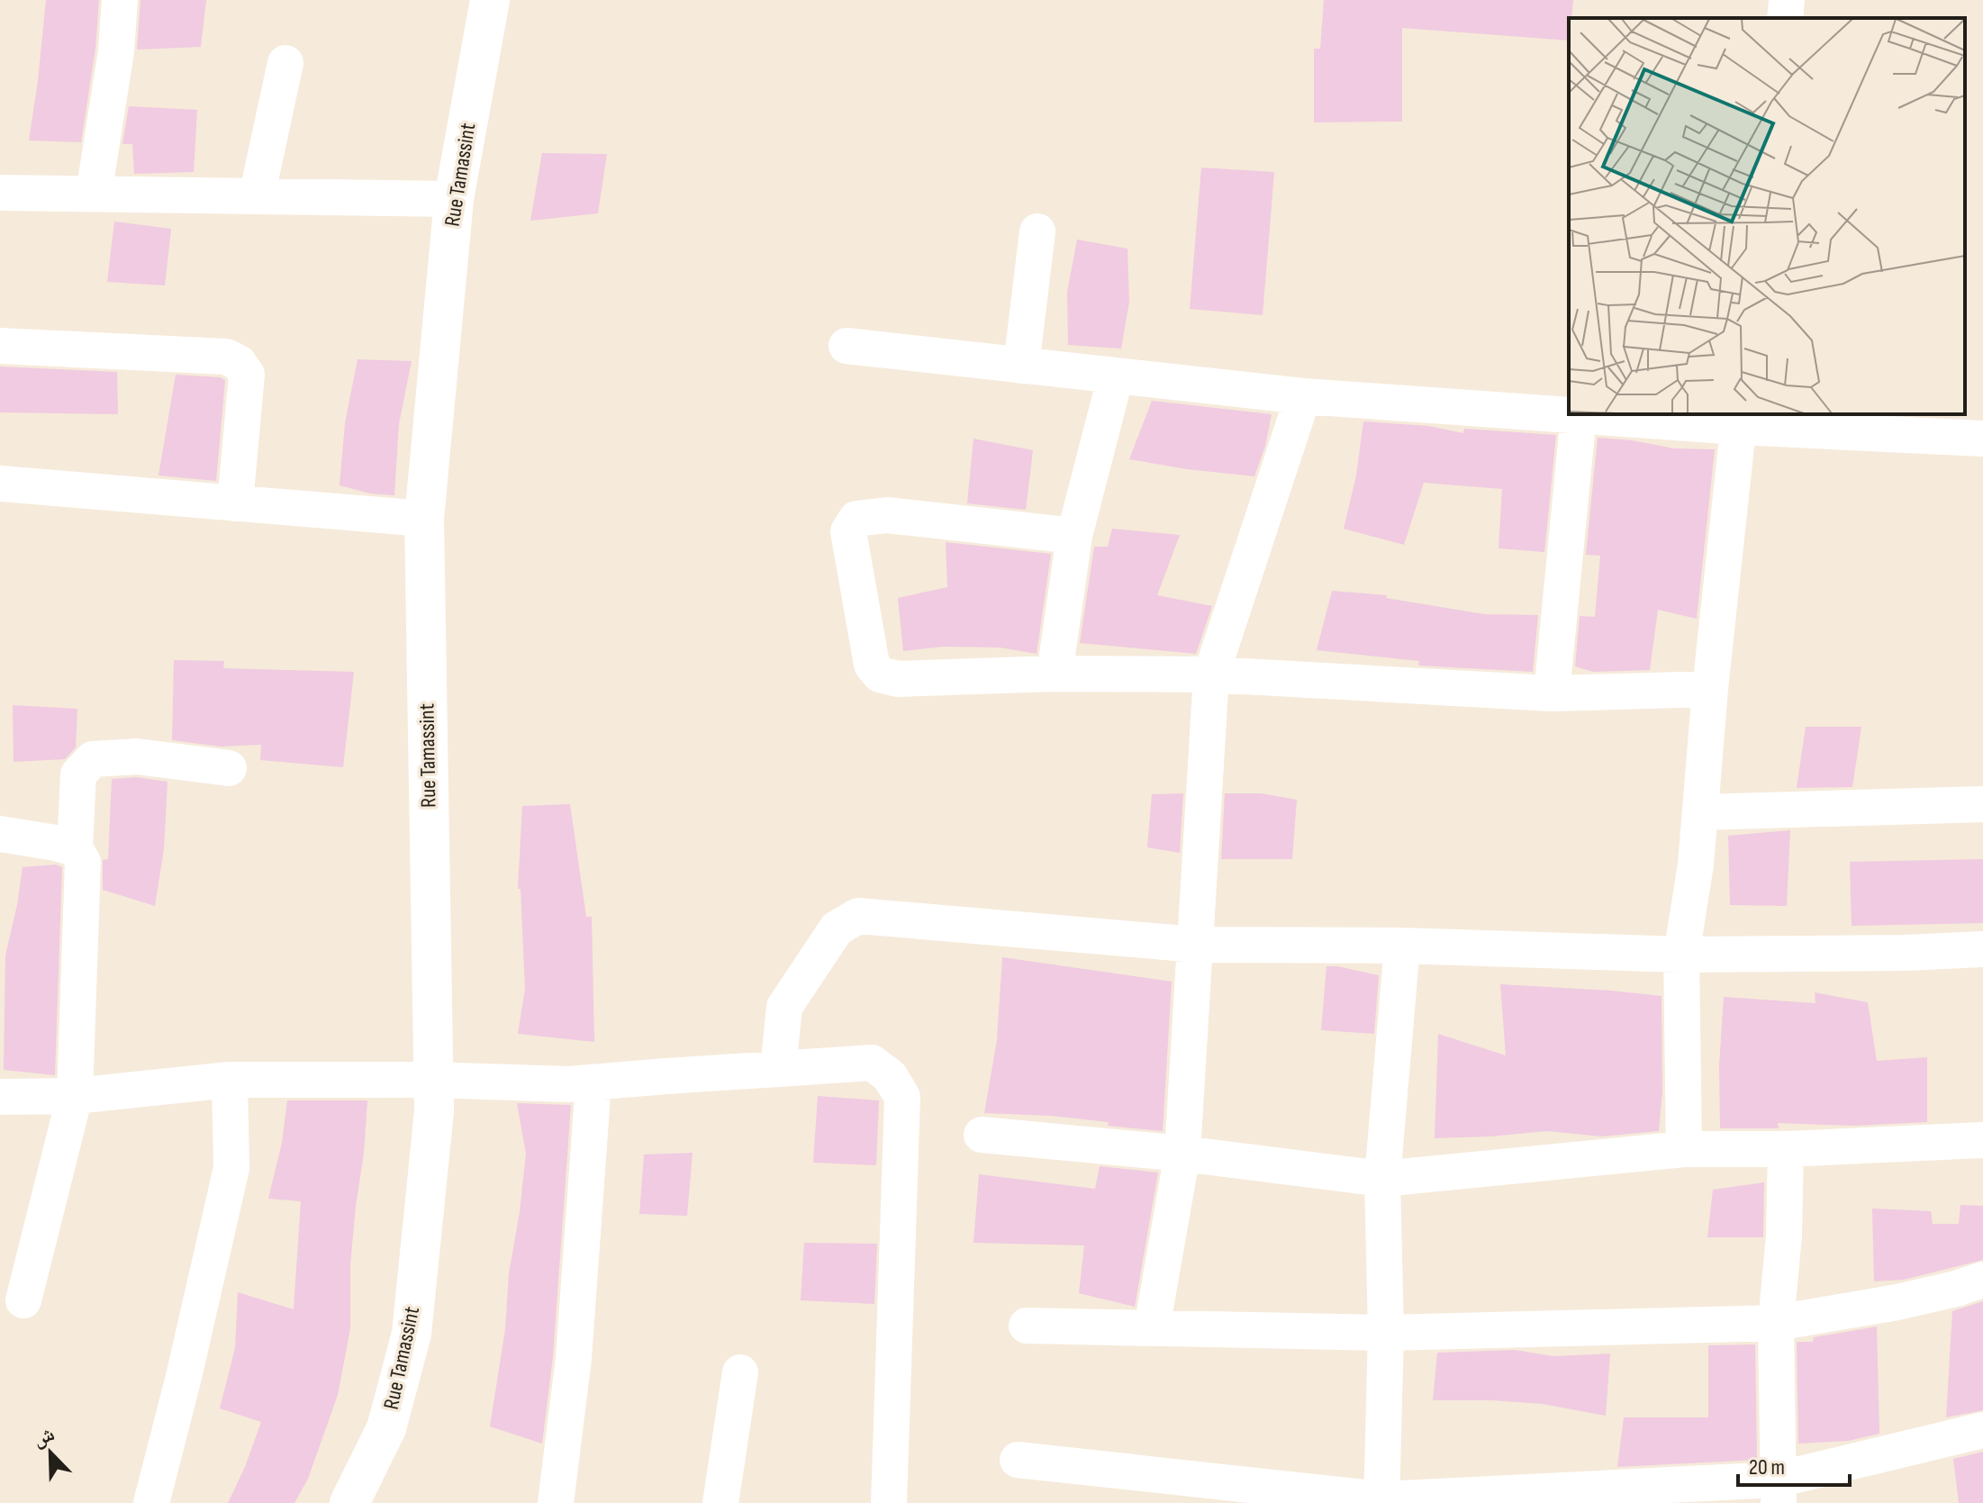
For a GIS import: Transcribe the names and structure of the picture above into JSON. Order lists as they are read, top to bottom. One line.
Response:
{"streets":{"main road":["Rue Tamassint"]},"scale_bar":"20 m","north":"top left"}
